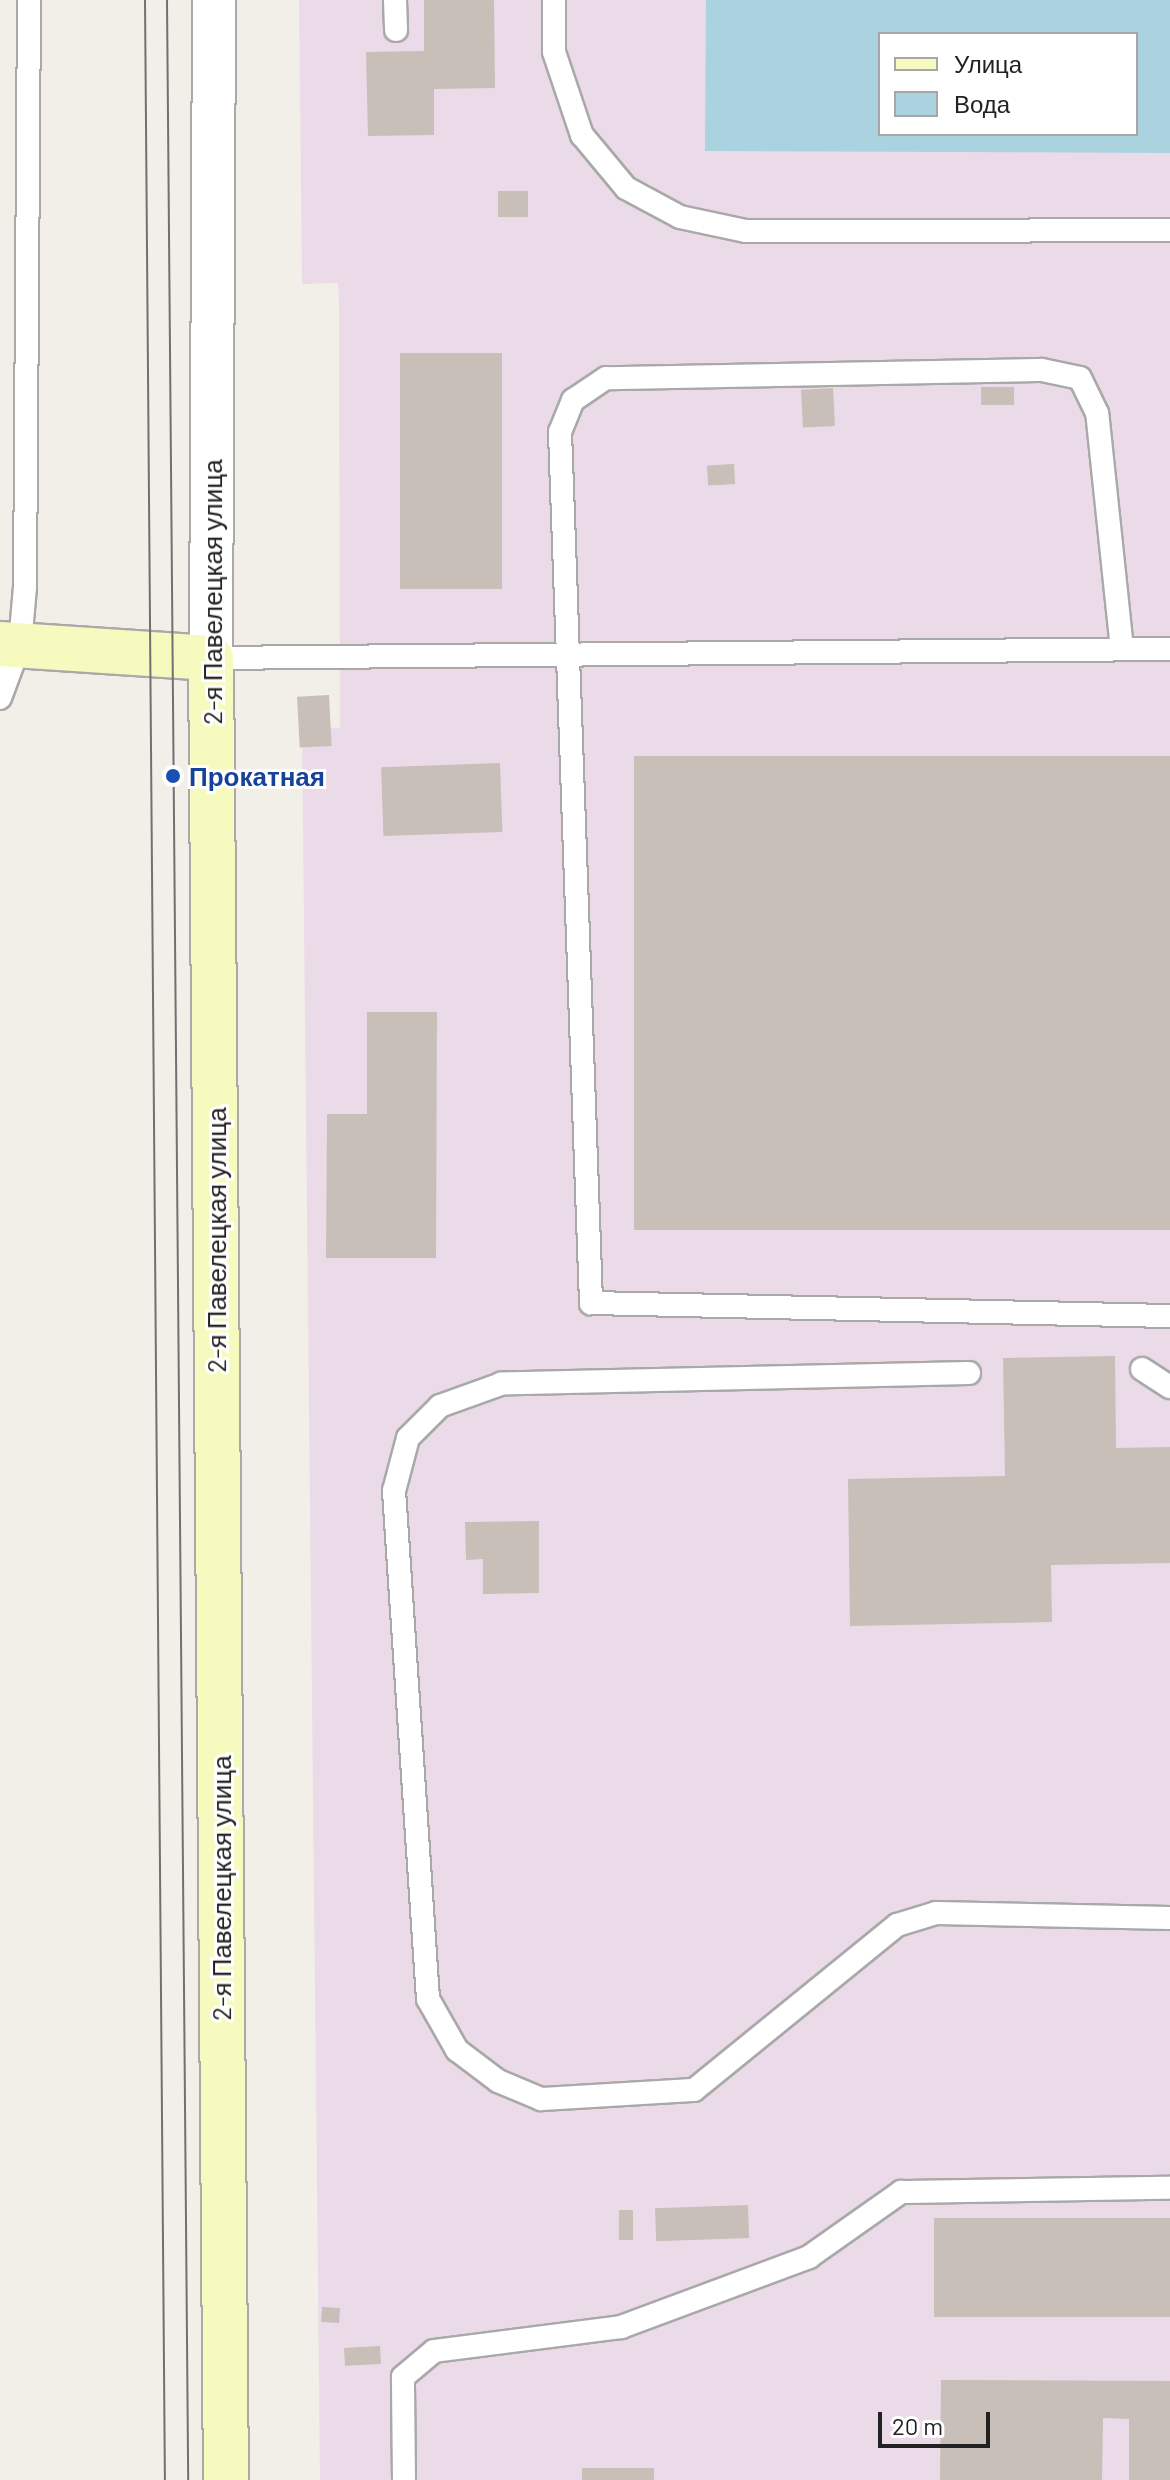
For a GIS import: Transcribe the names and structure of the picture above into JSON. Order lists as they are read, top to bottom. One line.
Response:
{"streets":{"main road":["2-я Павелецкая улица"]},"places":["Прокатная"],"legend":["Улица","Вода"],"scale_bar":"20 m"}
